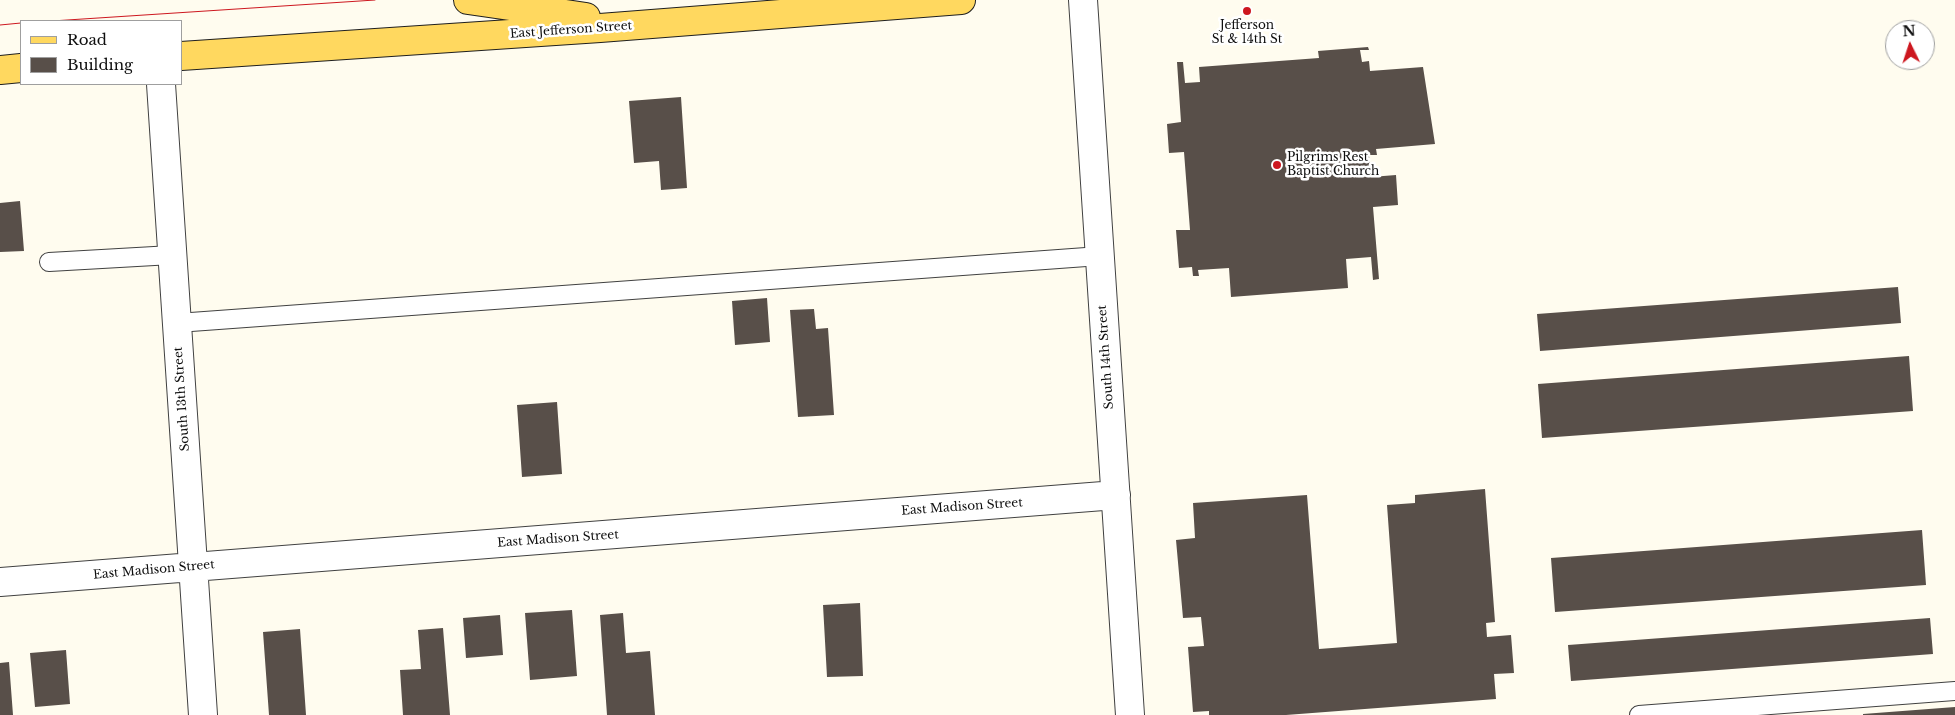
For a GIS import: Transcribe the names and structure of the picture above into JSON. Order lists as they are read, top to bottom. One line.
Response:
{"streets":{"main road":["East Jefferson Street"],"street":["South 14th Street","South 13th Street","East Madison Street"]},"crossings":[["South 14th Street","East Madison Street"],["South 13th Street","East Madison Street"]],"places":["Jefferson St & 14th St","Pilgrims Rest Baptist Church"],"legend":["Road","Building"],"north":"top"}
